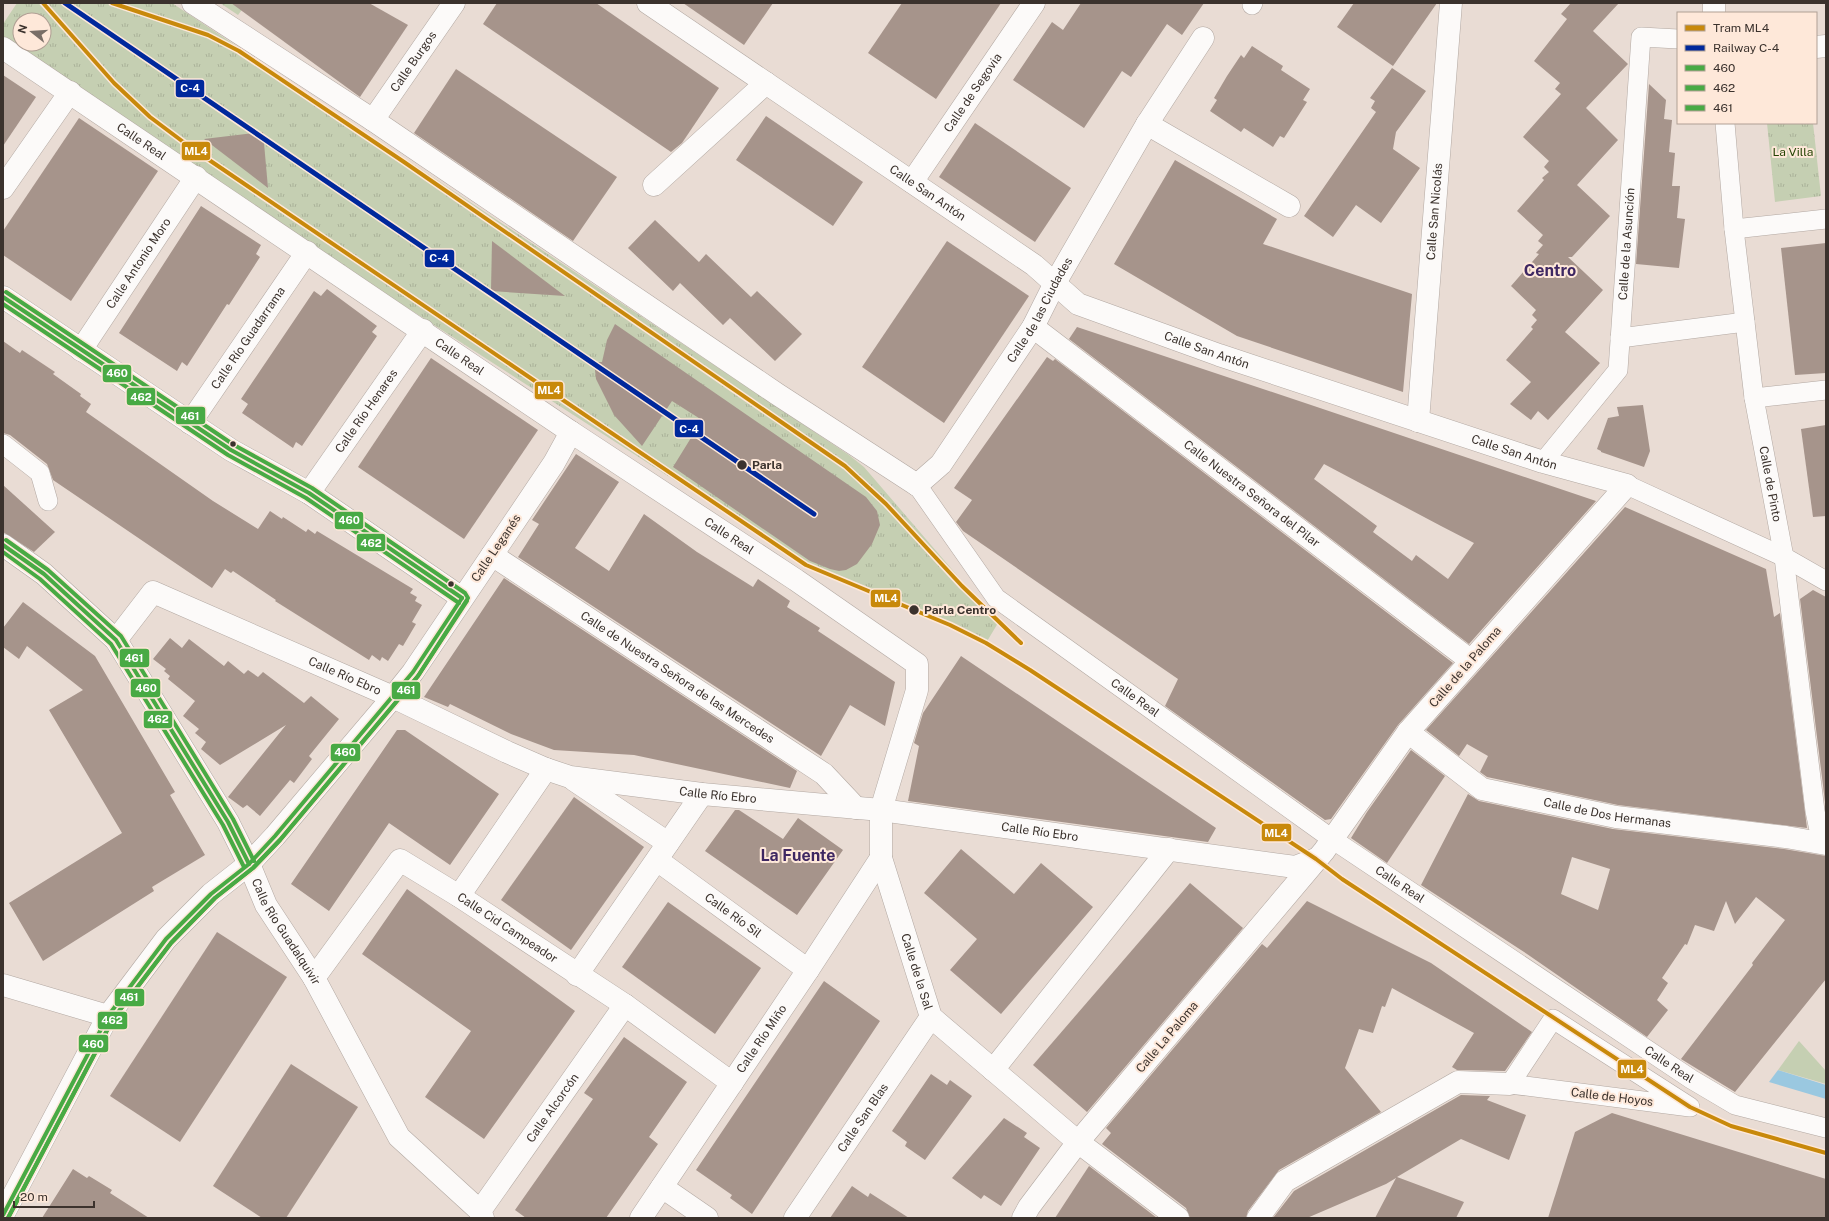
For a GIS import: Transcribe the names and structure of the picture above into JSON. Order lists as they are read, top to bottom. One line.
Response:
{"streets":{"street":["Calle Burgos","Calle de Segovia","Calle Real","Calle San Antón","Calle San Nicolás","Calle de la Asunción","Calle Antonio Moro","Calle de las Ciudades","Calle Río Guadarrama","Calle Río Henares","Calle de Pinto","Calle Nuestra Señora del Pilar","Calle Leganés","Calle de la Paloma","Calle Río Ebro","Calle de Nuestra Señora de las Mercedes","Calle de Dos Hermanas","Calle Río Sil","Calle Cid Campeador","Calle Río Guadalquivir","Calle de la Sal","Calle La Paloma","Calle Río Miño","Calle de Hoyos","Calle Alcorcón","Calle San Blas"]},"crossings":[["Calle de Segovia","Calle San Antón"],["Calle Real","Calle Antonio Moro"],["Calle Real","Calle de las Ciudades"],["Calle Real","Calle Río Guadarrama"],["Calle Real","Calle Río Henares"],["Calle Real","Calle Leganés"],["Calle Real","Calle de la Paloma"],["Calle Real","Calle de la Sal"],["Calle San Antón","Calle San Nicolás"],["Calle San Antón","Calle de la Asunción"],["Calle San Antón","Calle de las Ciudades"],["Calle San Antón","Calle de Pinto"],["Calle San Antón","Calle de la Paloma"],["Calle de las Ciudades","Calle Nuestra Señora del Pilar"],["Calle de Pinto","Calle de Dos Hermanas"],["Calle Nuestra Señora del Pilar","Calle de la Paloma"],["Calle Leganés","Calle Río Ebro"],["Calle Leganés","Calle de Nuestra Señora de las Mercedes"],["Calle Leganés","Calle Río Guadalquivir"],["Calle de la Paloma","Calle Río Ebro"],["Calle de la Paloma","Calle de Dos Hermanas"],["Calle de la Paloma","Calle La Paloma"],["Calle Río Ebro","Calle de Nuestra Señora de las Mercedes"],["Calle Río Ebro","Calle Río Sil"],["Calle Río Ebro","Calle Río Guadalquivir"],["Calle Río Ebro","Calle de la Sal"],["Calle Río Ebro","Calle La Paloma"],["Calle Río Sil","Calle Río Miño"],["Calle Cid Campeador","Calle Río Guadalquivir"],["Calle Cid Campeador","Calle Río Miño"],["Calle Cid Campeador","Calle Alcorcón"],["Calle Río Guadalquivir","Calle Alcorcón"],["Calle de la Sal","Calle La Paloma"],["Calle de la Sal","Calle Río Miño"],["Calle de la Sal","Calle San Blas"]],"districts":["Centro","La Fuente"],"parks":["La Villa"],"places":["Parla","Parla Centro"],"lines":["tram line ML4","rail line C-4","transit line 461","transit line 460","transit line 462"],"legend":["Tram ML4","Railway C-4","460","462","461"],"scale_bar":"20 m","north":"left"}
